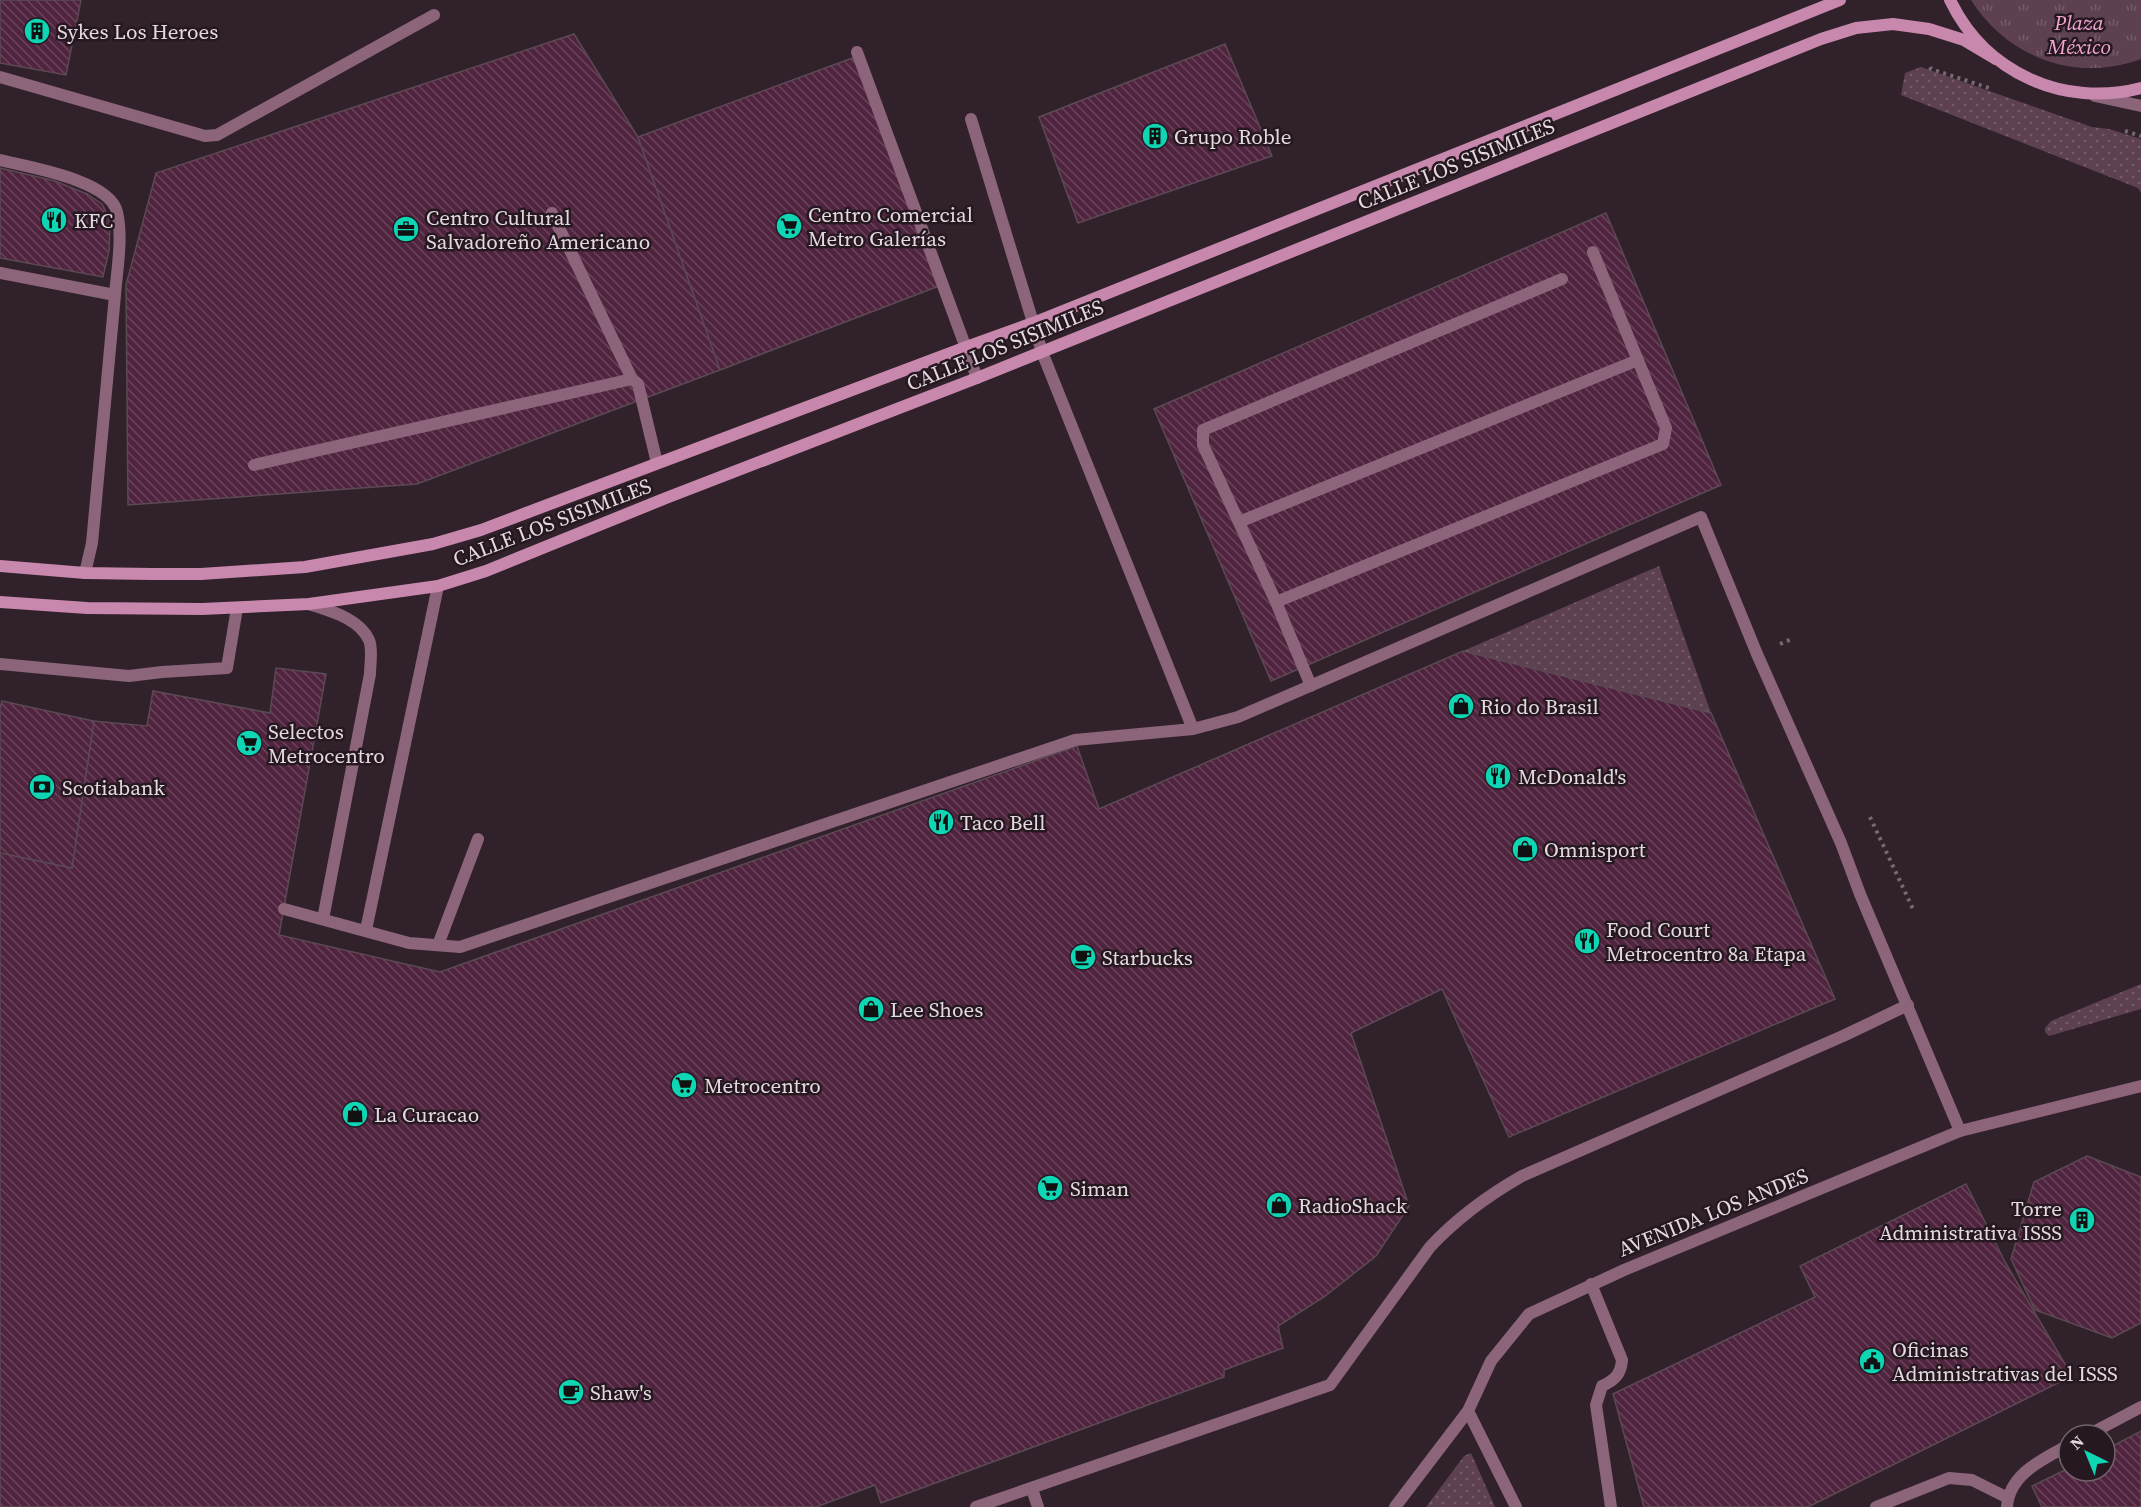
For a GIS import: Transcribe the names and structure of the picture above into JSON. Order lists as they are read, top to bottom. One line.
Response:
{"streets":{"main road":["CALLE LOS SISIMILES"],"street":["AVENIDA LOS ANDES"]},"parks":["Plaza México"],"places":{"building":["Sykes Los Heroes","Grupo Roble","Torre Administrativa ISSS"],"restaurant":["KFC","McDonald's","Taco Bell","Food Court Metrocentro 8a Etapa"],"supermarket":["Centro Comercial Metro Galerías","Selectos Metrocentro","Metrocentro","Siman"],"office":["Centro Cultural Salvadoreño Americano"],"shop":["Rio do Brasil","Omnisport","Lee Shoes","La Curacao","RadioShack"],"bank":["Scotiabank"],"cafe":["Starbucks","Shaw's"],"public building":["Oficinas Administrativas del ISSS"]},"north":"top left"}
